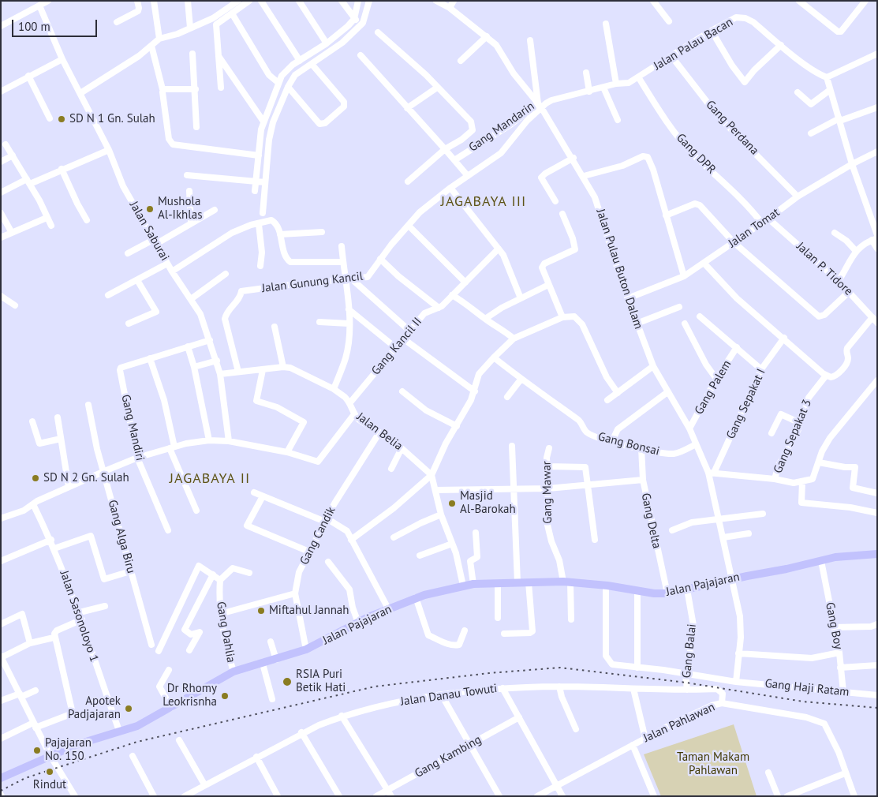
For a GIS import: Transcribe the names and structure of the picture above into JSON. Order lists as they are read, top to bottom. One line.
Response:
{"streets":{"main road":["Jalan Pajajaran"],"street":["Jalan Palau Bacan","Gang Mandarin","Gang Perdana","Gang DPR","Jalan Tomat","Jalan Saburai","Jalan Pulau Buton Dalam","Jalan P. Tidore","Jalan Gunung Kancil","Gang Kancil II","Gang Palem","Gang Sepakat I","Gang Mandiri","Jalan Belia","Gang Sepakat 3","Gang Bonsai","Gang Mawar","Gang Delta","Gang Candik","Gang Alga Biru","Jalan Sasonoloyo 1","Gang Boy","Gang Dahlia","Gang Balai","Gang Haji Ratam","Jalan Danau Towuti","Jalan Pahlawan","Gang Kambing"]},"crossings":[["Jalan Palau Bacan","Gang Mandarin"],["Jalan Palau Bacan","Gang Perdana"],["Jalan Palau Bacan","Gang DPR"],["Jalan Palau Bacan","Jalan Pulau Buton Dalam"],["Jalan Palau Bacan","Jalan Gunung Kancil"],["Gang Mandarin","Jalan Pulau Buton Dalam"],["Gang Mandarin","Jalan Gunung Kancil"],["Gang Perdana","Jalan Tomat"],["Gang DPR","Jalan Tomat"],["Jalan Tomat","Jalan Pulau Buton Dalam"],["Jalan Tomat","Jalan P. Tidore"],["Jalan Saburai","Jalan Belia"],["Jalan Pulau Buton Dalam","Jalan Gunung Kancil"],["Jalan Pulau Buton Dalam","Gang Palem"],["Jalan Pulau Buton Dalam","Gang Sepakat I"],["Jalan Pulau Buton Dalam","Gang Bonsai"],["Jalan Pulau Buton Dalam","Jalan Pajajaran"],["Jalan Gunung Kancil","Jalan Belia"],["Gang Kancil II","Jalan Belia"],["Jalan Belia","Gang Candik"],["Jalan Belia","Jalan Pajajaran"],["Gang Bonsai","Gang Delta"],["Gang Mawar","Jalan Pajajaran"],["Gang Delta","Jalan Pajajaran"],["Gang Candik","Jalan Pajajaran"],["Jalan Pajajaran","Jalan Sasonoloyo 1"],["Jalan Pajajaran","Gang Boy"],["Jalan Pajajaran","Gang Dahlia"],["Jalan Pajajaran","Gang Balai"],["Jalan Pajajaran","Gang Haji Ratam"],["Gang Boy","Gang Haji Ratam"],["Gang Balai","Gang Haji Ratam"],["Gang Balai","Jalan Danau Towuti"],["Jalan Danau Towuti","Jalan Pahlawan"]],"districts":["JAGABAYA III","JAGABAYA II"],"parks":["Taman Makam Pahlawan"],"places":["SD N 1 Gn. Sulah","Mushola Al-Ikhlas","SD N 2 Gn. Sulah","Masjid Al-Barokah","Miftahul Jannah","RSIA Puri Betik Hati","Dr Rhomy Leokrisnha","Apotek Padjajaran","Pajajaran No. 150","Rindut"],"scale_bar":"100 m"}
